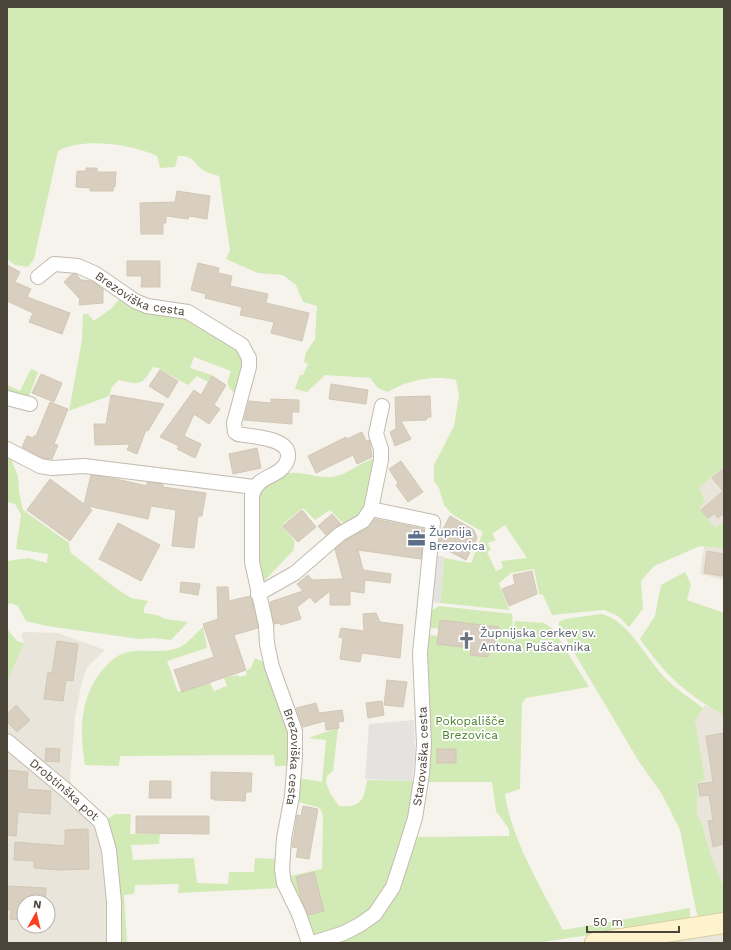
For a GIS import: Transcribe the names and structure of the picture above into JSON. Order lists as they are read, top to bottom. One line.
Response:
{"streets":{"street":["Brezoviška cesta","Starovaška cesta","Drobtinška pot"]},"parks":["Pokopališče Brezovica"],"places":{"office":["Župnija Brezovica"],"church":["Župnijska cerkev sv. Antona Puščavnika"]},"scale_bar":"50 m","north":"top"}
